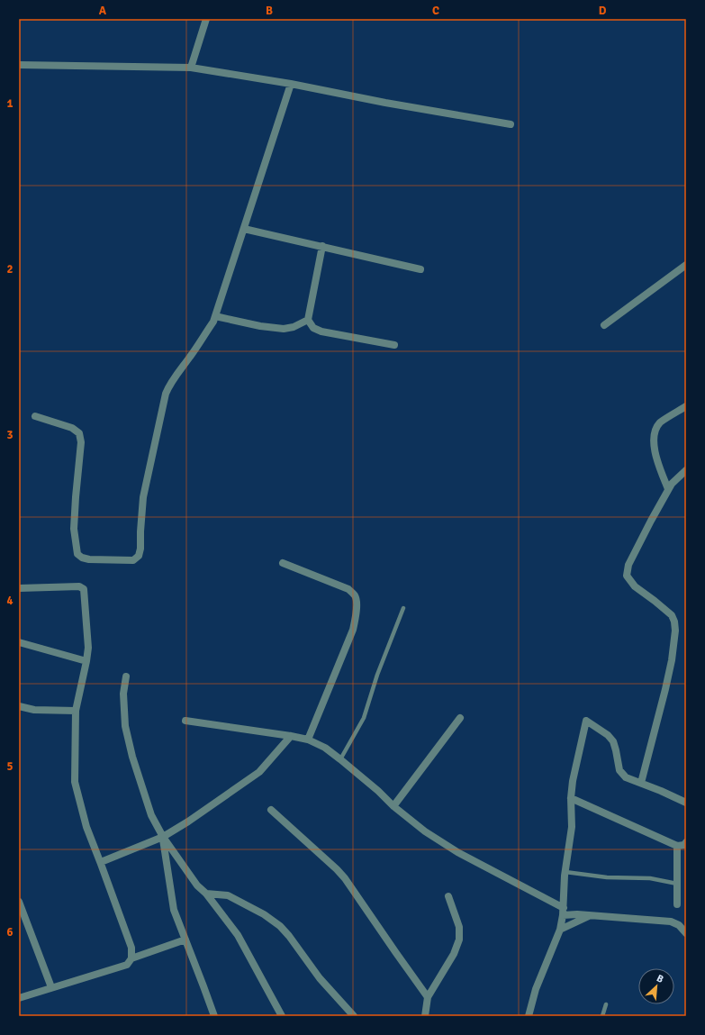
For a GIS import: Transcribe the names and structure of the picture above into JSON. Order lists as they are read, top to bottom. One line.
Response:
{"north":"top right","grid":{"columns":["A","B","C","D"],"rows":["1","2","3","4","5","6"]}}
